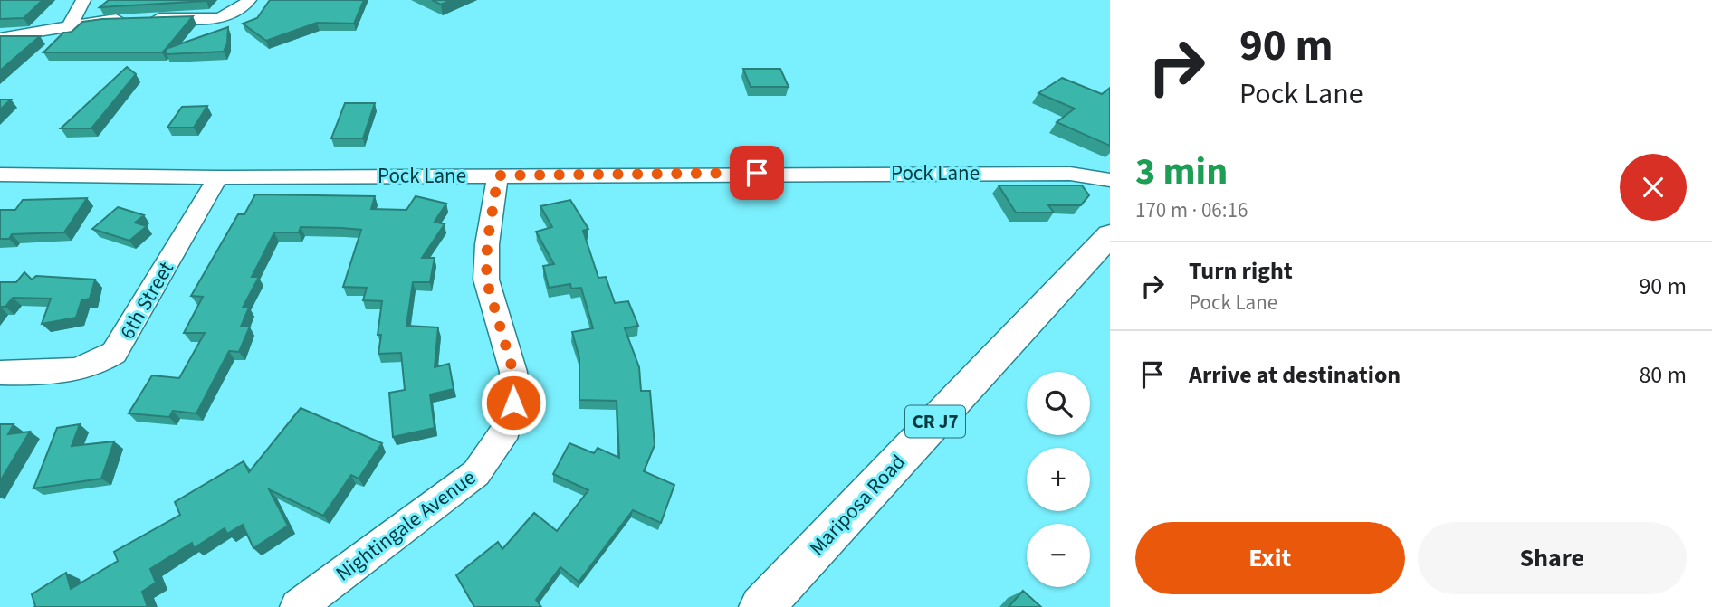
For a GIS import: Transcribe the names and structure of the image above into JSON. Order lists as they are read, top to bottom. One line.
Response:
{"streets":{"main road":["CR J7","Mariposa Road"],"street":["Pock Lane","6th Street","Nightingale Avenue"]},"crossings":[["Pock Lane","6th Street"],["Pock Lane","Nightingale Avenue"]],"page":{"turn":["90 m","Pock Lane"],"heading":["3 min","170 m · 06:16"],"list":[{"name":"Turn right","note":"Pock Lane","value":"90 m"},{"name":"Arrive at destination","value":"80 m"}],"map_buttons":["+","−"],"buttons":["Exit","Share"]}}
